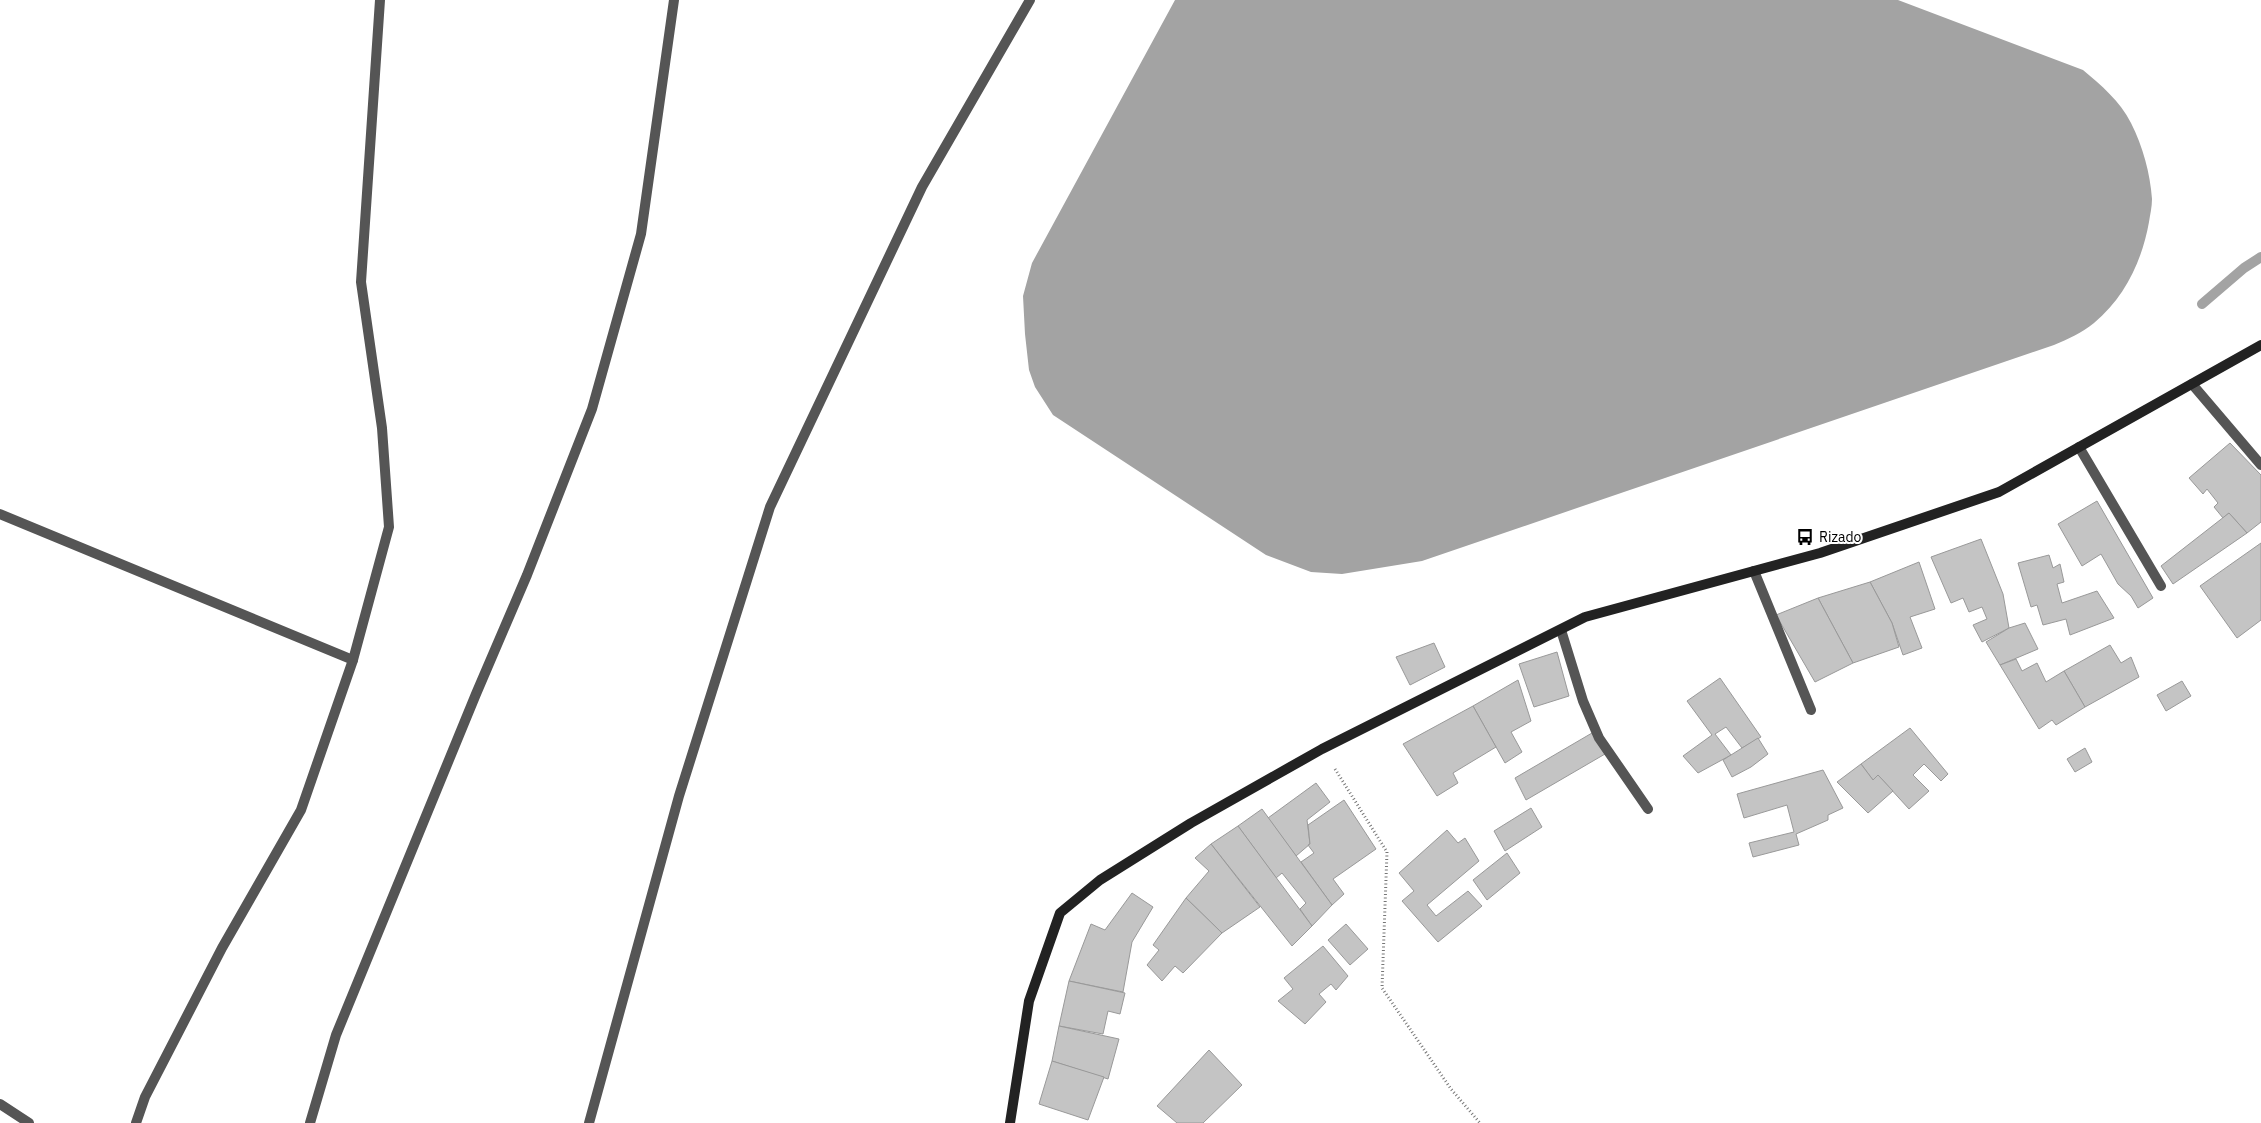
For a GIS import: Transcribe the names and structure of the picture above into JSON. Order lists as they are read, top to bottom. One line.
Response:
{"places":{"bus stop":["Rizado"]}}
